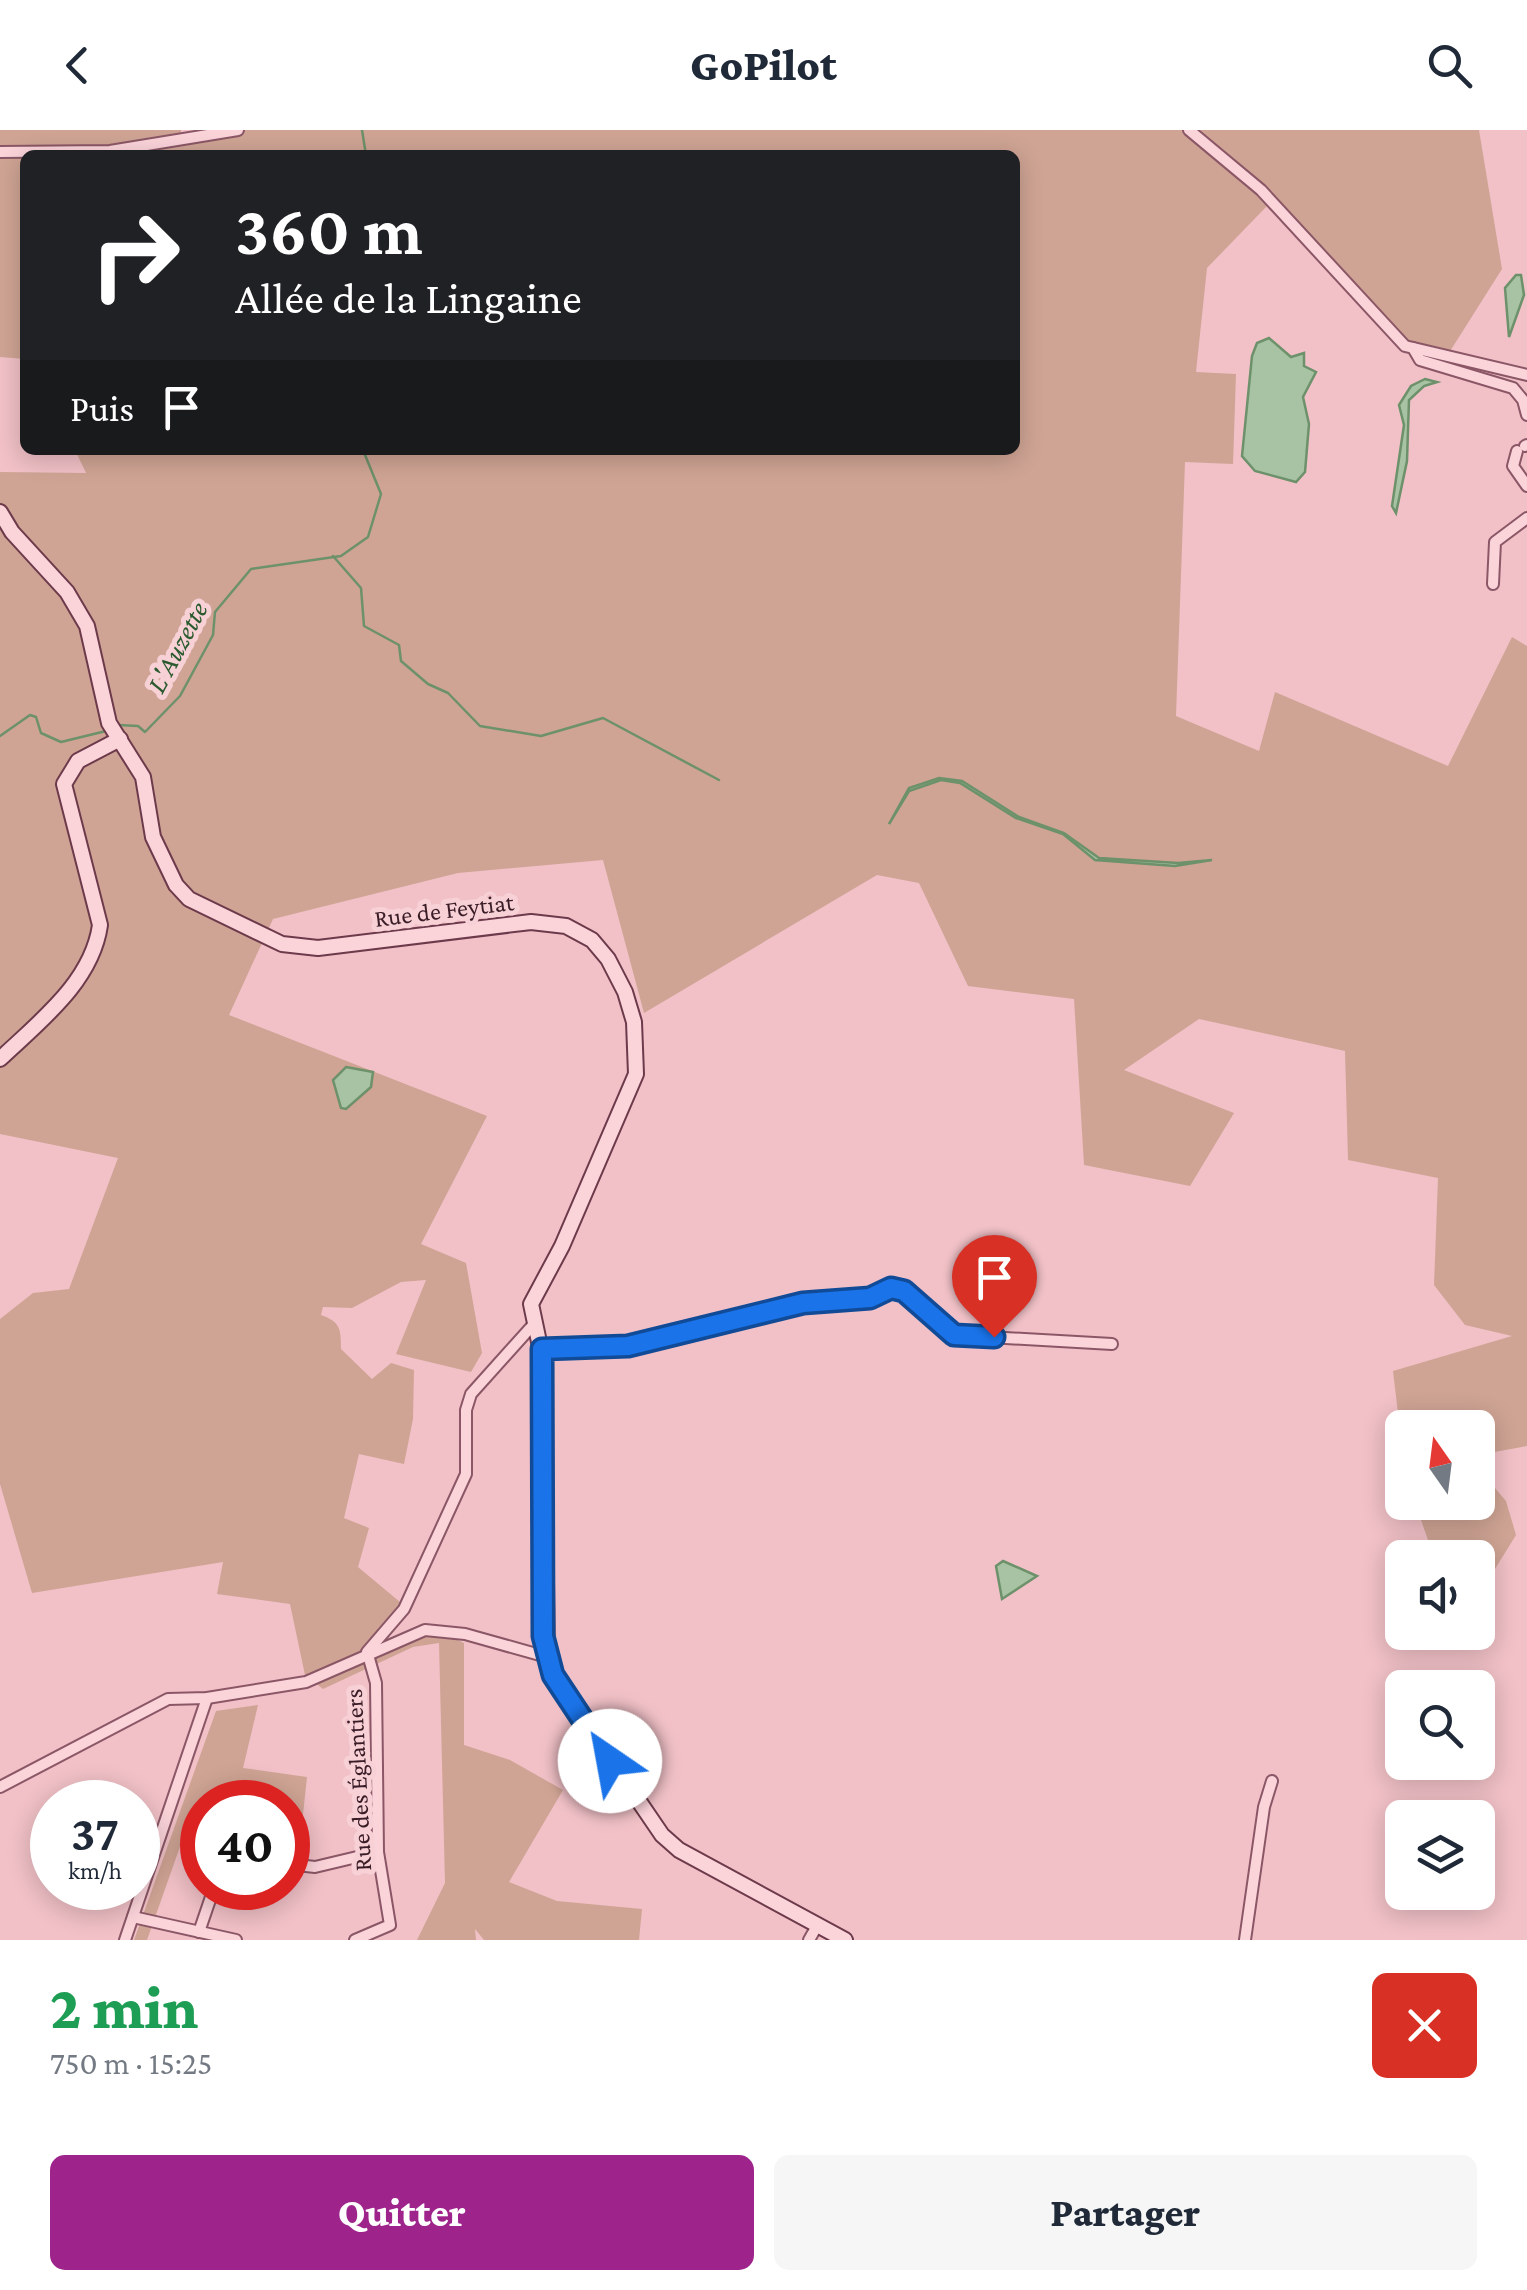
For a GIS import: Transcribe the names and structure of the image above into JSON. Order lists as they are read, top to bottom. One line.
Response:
{"streets":{"street":["Rue de Feytiat","Rue des Églantiers"]},"water":["L'Auzette"],"north":"top","page":{"header":"GoPilot","turn":["360 m","Allée de la Lingaine"],"then":"Puis","speed":"37 km/h","limit":"40","heading":["2 min","750 m · 15:25"],"buttons":["Quitter","Partager"]}}
